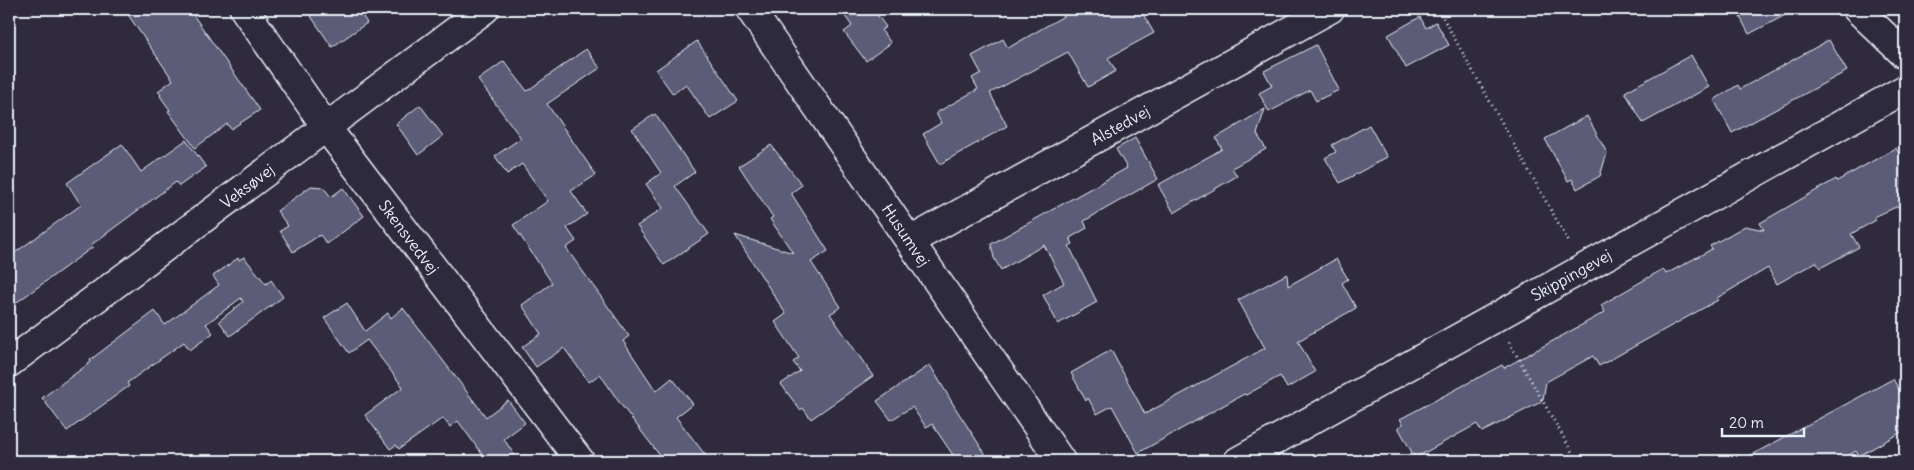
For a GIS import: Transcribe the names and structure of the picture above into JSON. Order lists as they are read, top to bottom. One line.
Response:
{"streets":{"street":["Alstedvej","Veksøvej","Husumvej","Skensvedvej","Skippingevej"]},"crossings":[["Alstedvej","Husumvej"],["Veksøvej","Skensvedvej"]],"scale_bar":"20 m"}
